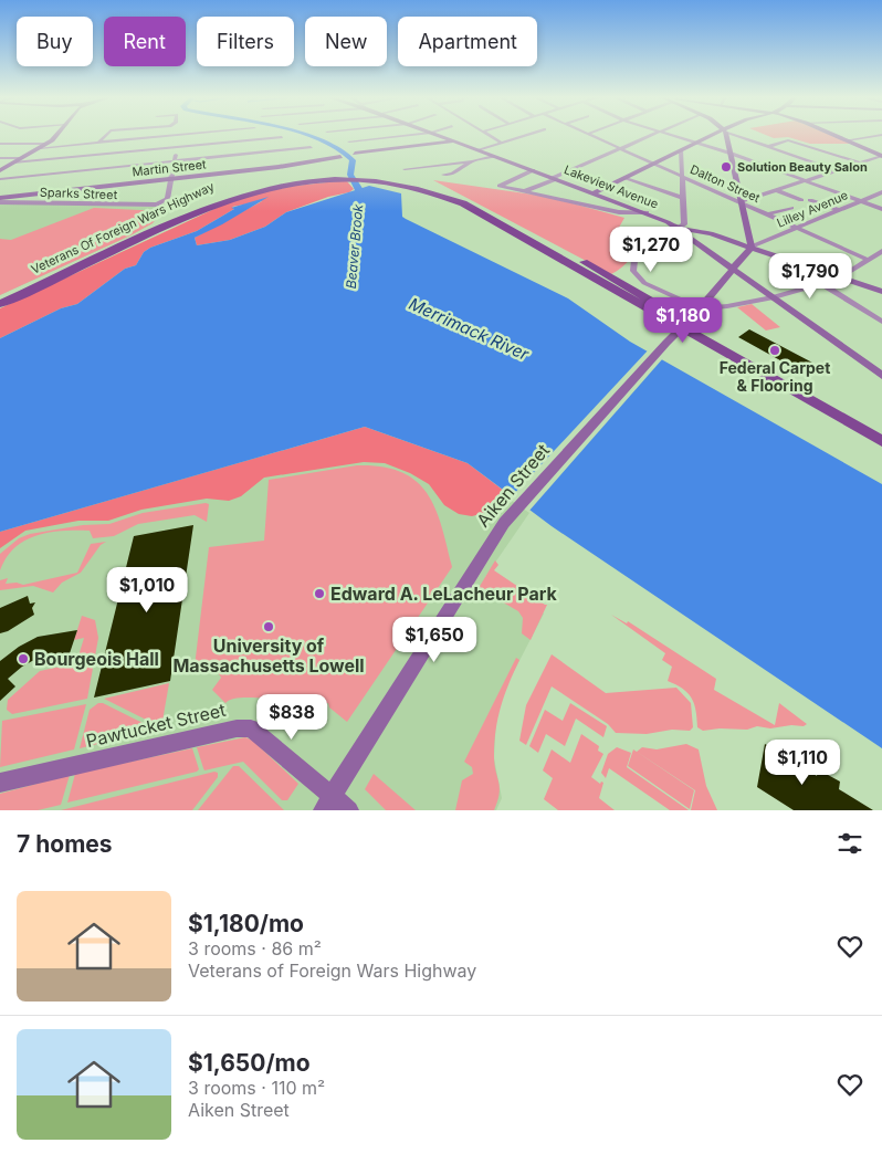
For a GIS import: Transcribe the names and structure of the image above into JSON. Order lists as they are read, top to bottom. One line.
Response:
{"streets":{"main road":["Veterans Of Foreign Wars Highway"],"street":["Martin Street","Dalton Street","Lakeview Avenue","Sparks Street","Lilley Avenue","Aiken Street","Pawtucket Street"]},"crossings":[["Martin Street","Sparks Street"],["Dalton Street","Lilley Avenue"],["Lakeview Avenue","Aiken Street"],["Lilley Avenue","Aiken Street"],["Veterans Of Foreign Wars Highway","Aiken Street"],["Aiken Street","Pawtucket Street"]],"water":["Beaver Brook","Merrimack River"],"places":["Solution Beauty Salon","Federal Carpet & Flooring","Edward A. LeLacheur Park","University of Massachusetts Lowell","Bourgeois Hall"],"page":{"chip":["Buy","Rent","Filters","New","Apartment"],"price":["$1,270","$1,790","$1,180","$1,010","$1,650","$838","$1,110"],"heading":"7 homes","list":[{"name":"$1,180/mo","note":"3 rooms · 86 m² · Veterans of Foreign Wars Highway"},{"name":"$1,650/mo","note":"3 rooms · 110 m² · Aiken Street"}]}}
